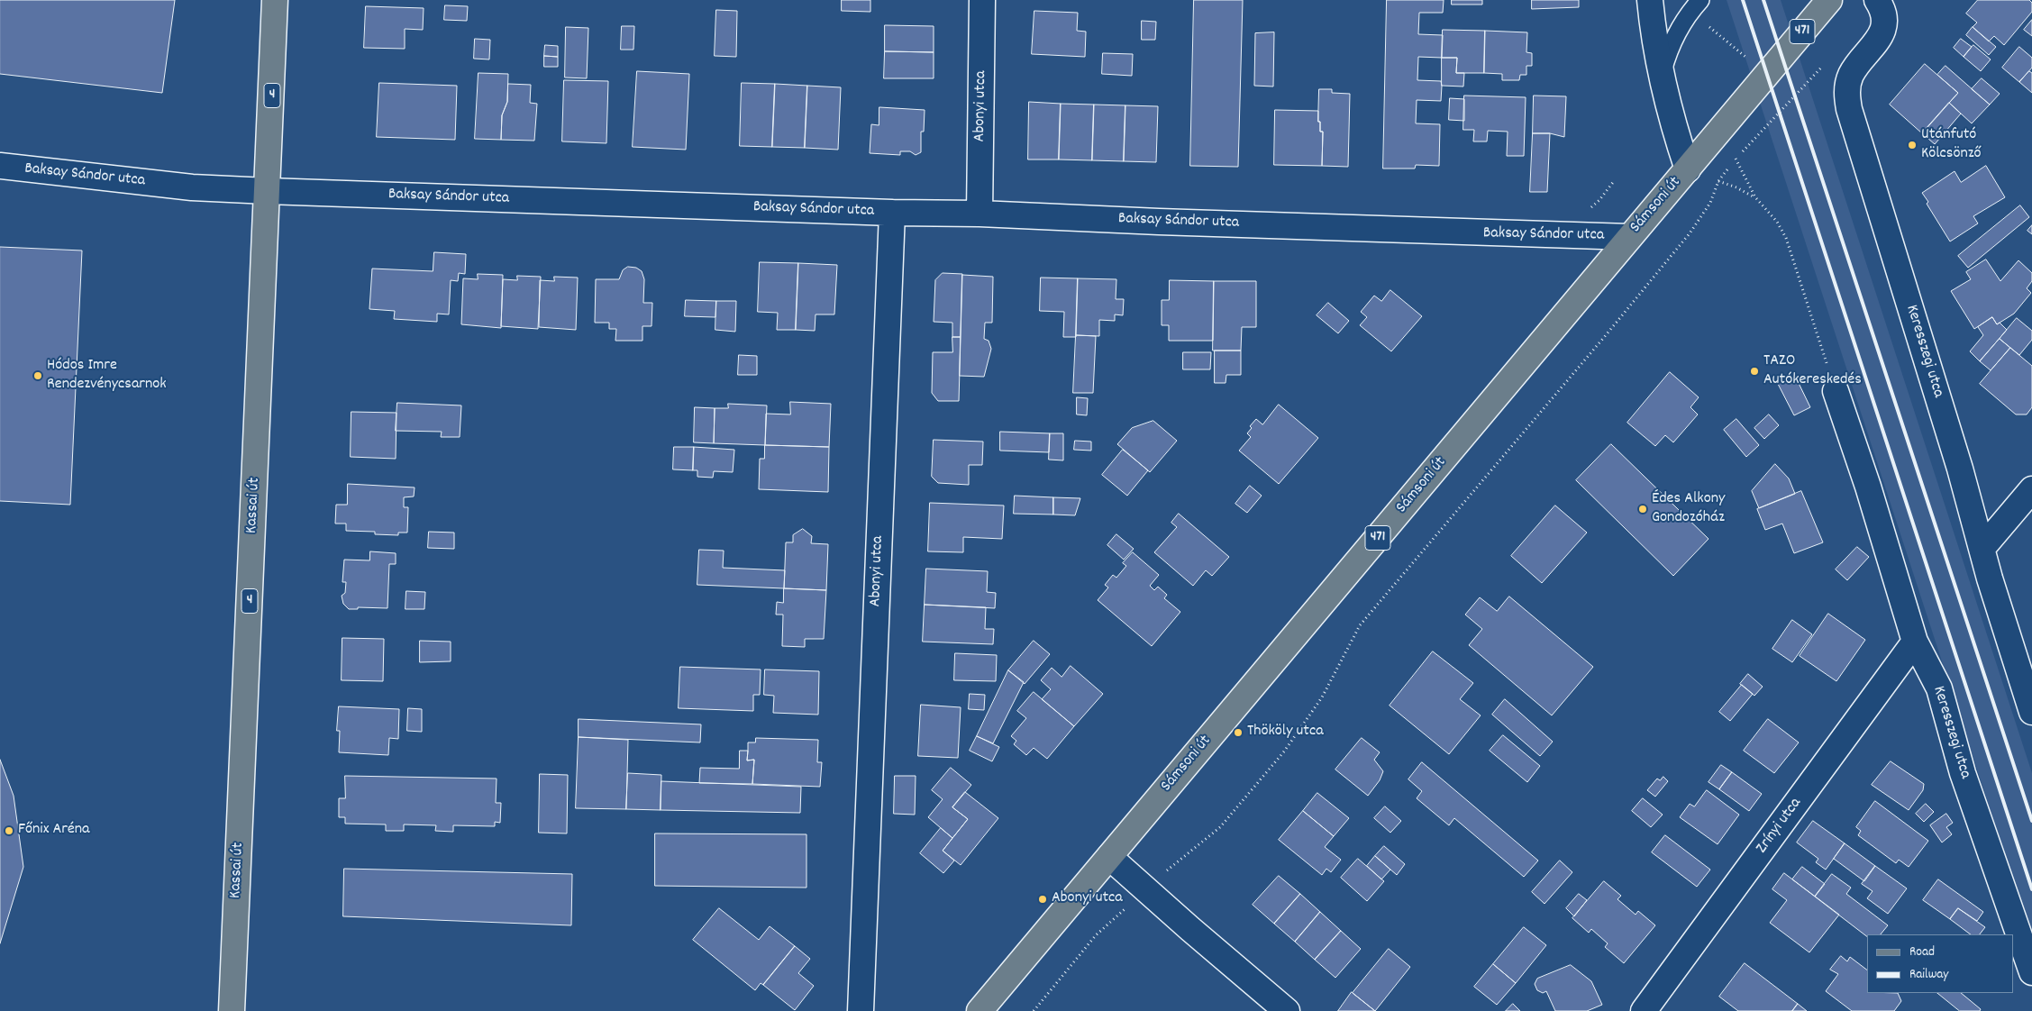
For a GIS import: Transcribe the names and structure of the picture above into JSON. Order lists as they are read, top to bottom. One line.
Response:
{"streets":{"main road":["471","4","Sámsoni út","Kassai út"],"street":["Abonyi utca","Baksay Sándor utca","Keresszegi utca","Zrínyi utca"]},"crossings":[["Abonyi utca","Baksay Sándor utca"],["Baksay Sándor utca","Sámsoni út"],["Baksay Sándor utca","Kassai út"],["Keresszegi utca","Zrínyi utca"]],"places":["Utánfutó Kölcsönző","TAZO Autókereskedés","Hódos Imre Rendezvénycsarnok","Édes Alkony Gondozóház","Thököly utca","Főnix Aréna","Abonyi utca"],"legend":["Road","Railway"]}
